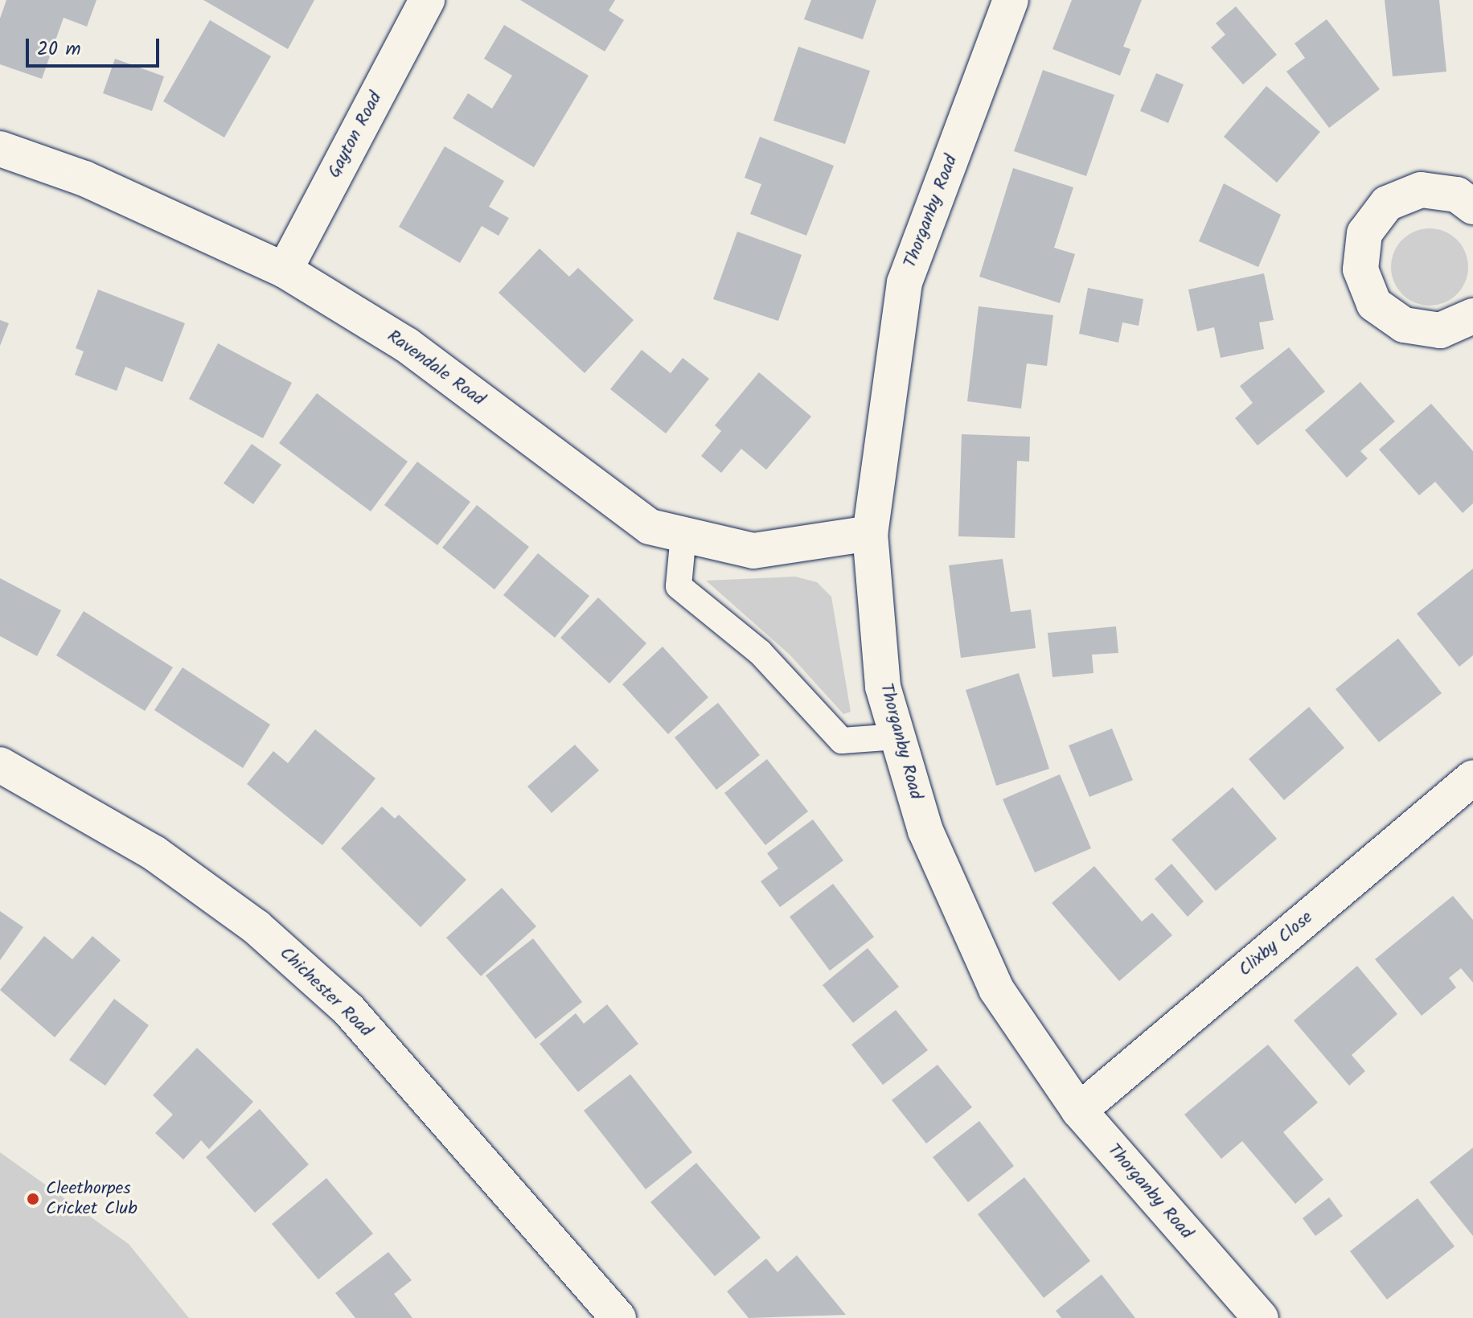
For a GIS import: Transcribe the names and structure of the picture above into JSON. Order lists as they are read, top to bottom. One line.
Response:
{"streets":{"street":["Gayton Road","Thorganby Road","Ravendale Road","Clixby Close","Chichester Road"]},"crossings":[["Gayton Road","Ravendale Road"],["Thorganby Road","Ravendale Road"],["Thorganby Road","Clixby Close"]],"places":["Cleethorpes Cricket Club"],"scale_bar":"20 m"}
